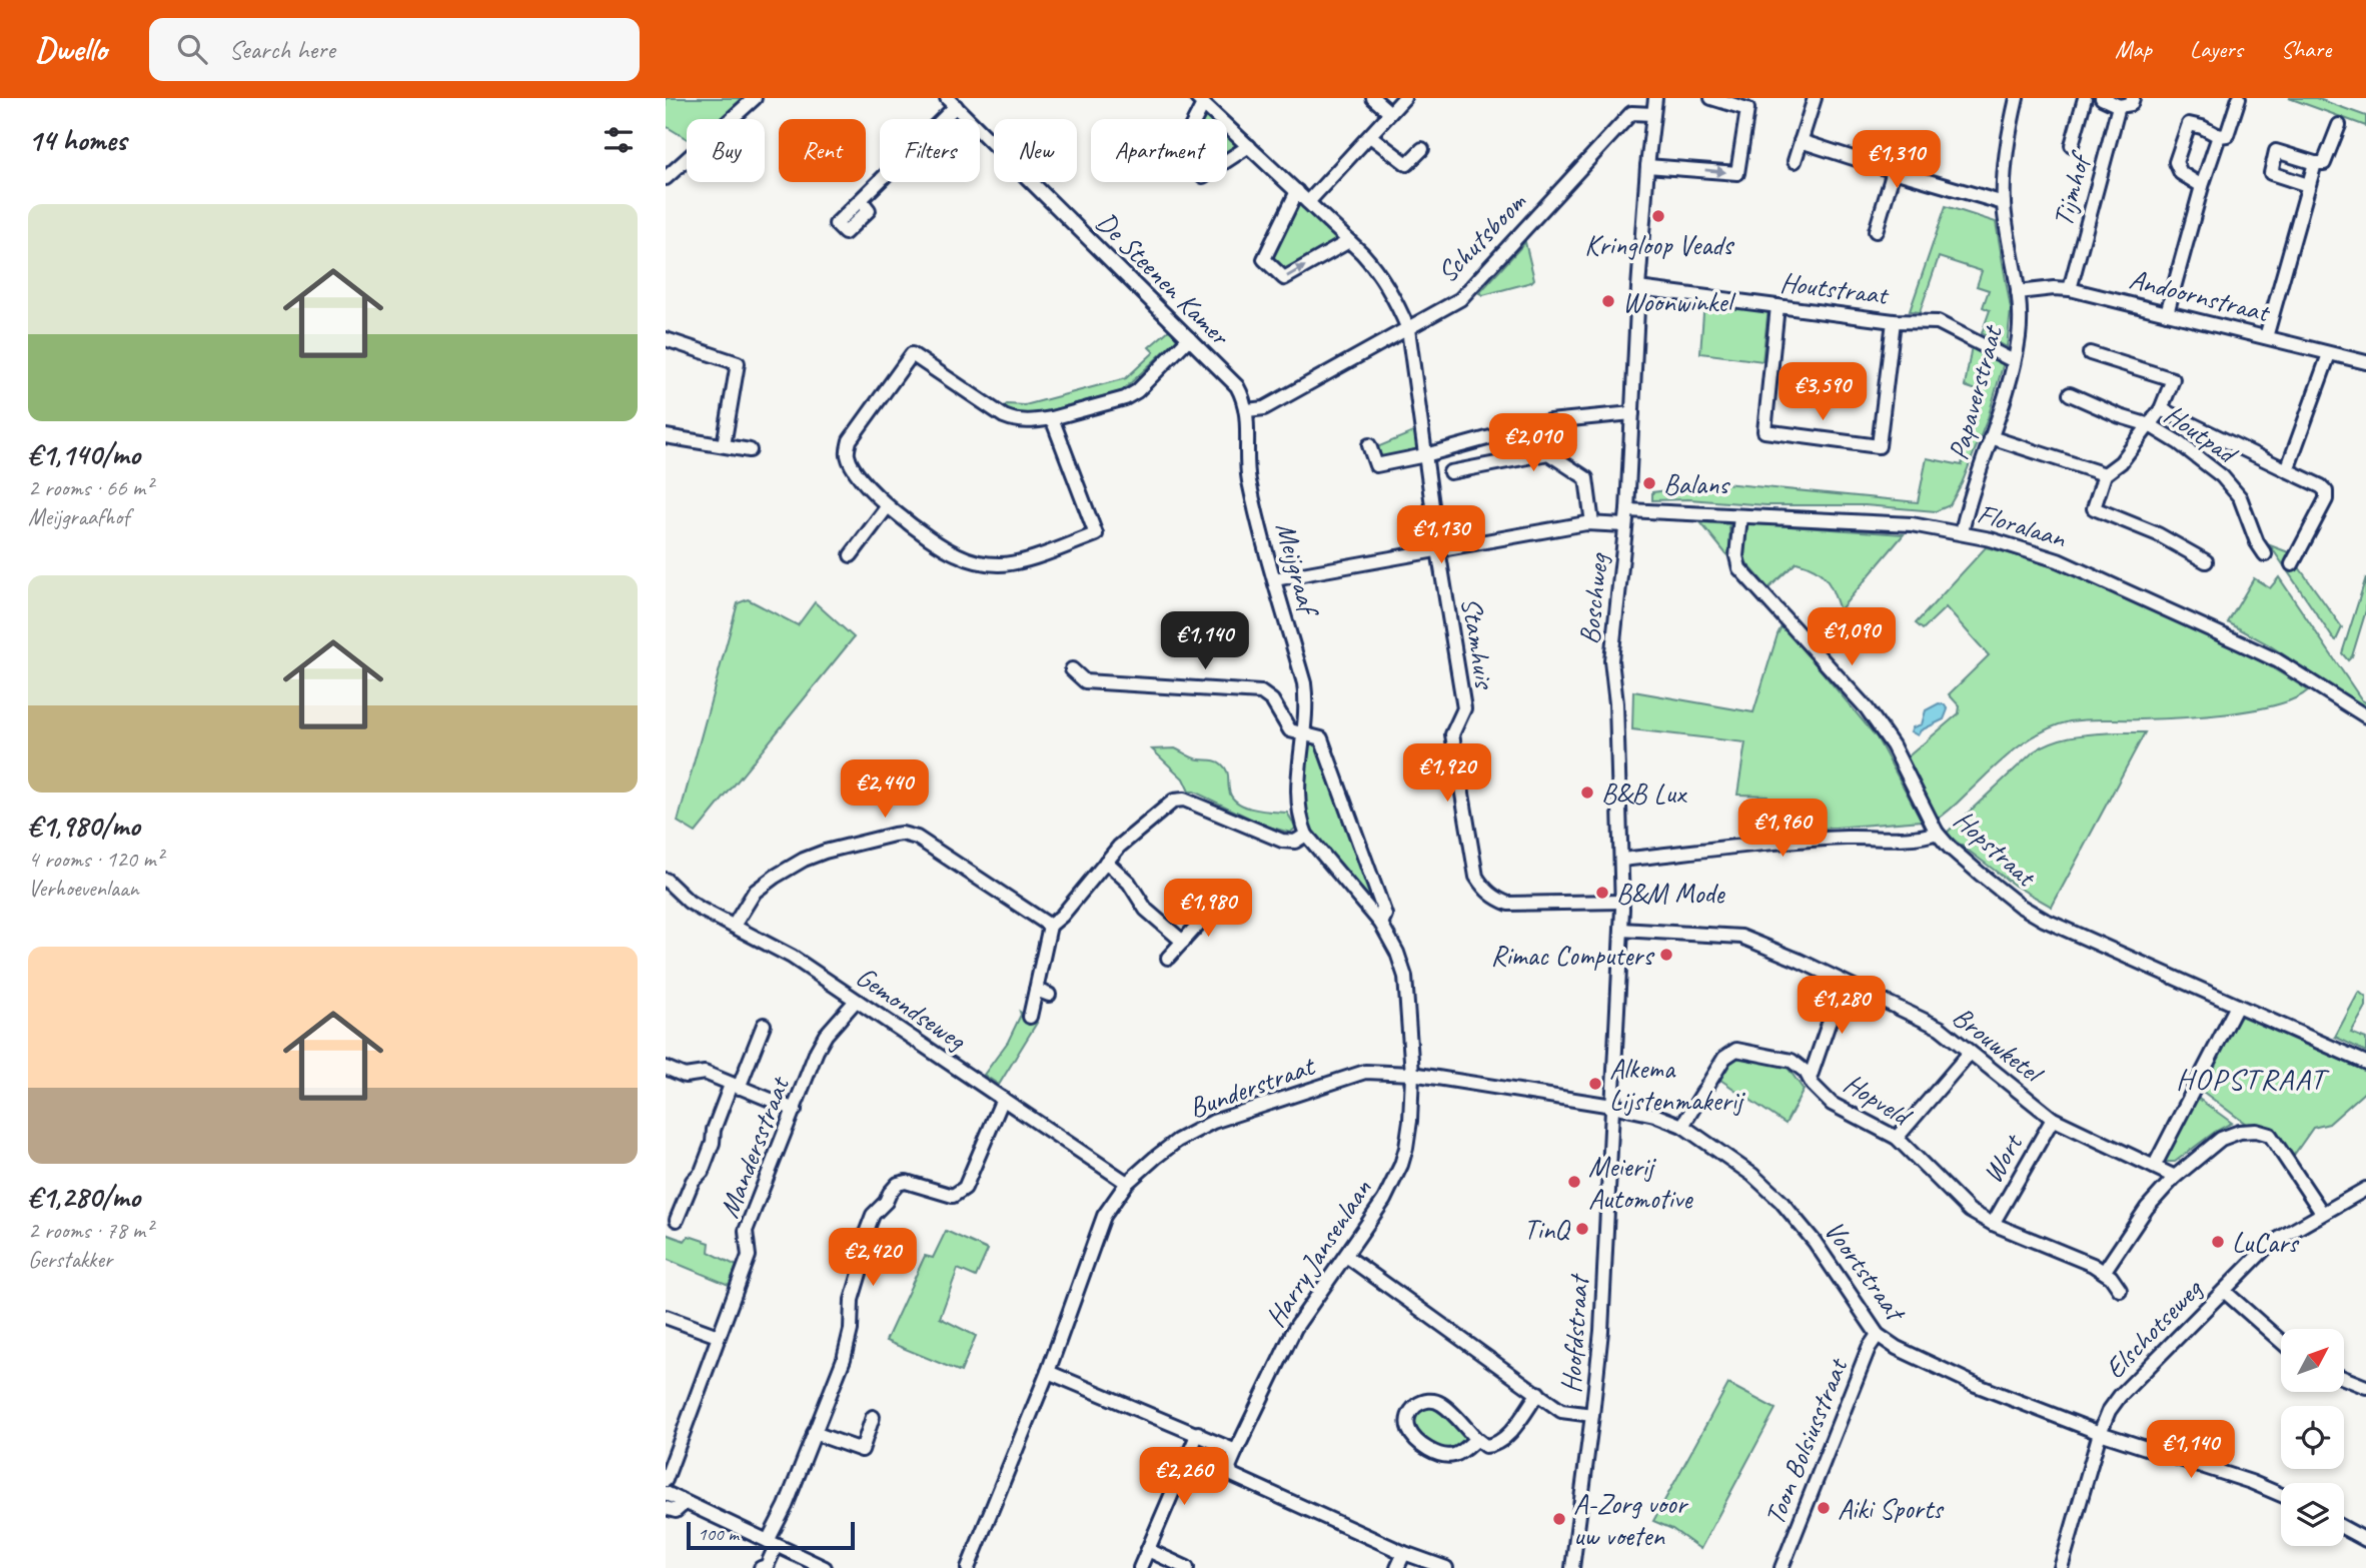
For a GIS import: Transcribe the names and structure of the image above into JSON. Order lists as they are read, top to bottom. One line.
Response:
{"streets":{"street":["Tijmhof","Schutsboom","De Steenen Kamer","Houtstraat","Andoornstraat","Papaverstraat","Houtpad","Floralaan","Meijgraaf","Boschweg","Stamhuis","Hopstraat","Gemondseweg","Brouwketel","Bunderstraat","Hopveld","Mandersstraat","Wort","Harry Jansenlaan","Voortstraat","Elschotseweg","Hoofdstraat","Toon Bolsiusstraat"]},"crossings":[["Tijmhof","Andoornstraat"],["Schutsboom","De Steenen Kamer"],["Schutsboom","Meijgraaf"],["Schutsboom","Boschweg"],["Schutsboom","Stamhuis"],["De Steenen Kamer","Meijgraaf"],["Houtstraat","Papaverstraat"],["Houtstraat","Boschweg"],["Andoornstraat","Papaverstraat"],["Papaverstraat","Floralaan"],["Floralaan","Boschweg"],["Floralaan","Hopstraat"],["Meijgraaf","Bunderstraat"],["Meijgraaf","Harry Jansenlaan"],["Boschweg","Stamhuis"],["Boschweg","Brouwketel"],["Boschweg","Bunderstraat"],["Boschweg","Voortstraat"],["Boschweg","Hoofdstraat"],["Gemondseweg","Bunderstraat"],["Gemondseweg","Mandersstraat"],["Brouwketel","Wort"],["Bunderstraat","Harry Jansenlaan"],["Bunderstraat","Voortstraat"],["Bunderstraat","Hoofdstraat"],["Hopveld","Wort"],["Hopveld","Voortstraat"],["Voortstraat","Elschotseweg"],["Voortstraat","Hoofdstraat"],["Voortstraat","Toon Bolsiusstraat"]],"districts":["HOPSTRAAT"],"places":["Kringloop Veads","Woonwinkel","Balans","B&B Lux","B&M Mode","Rimac Computers","Alkema Lijstenmakerij","Meierij Automotive","TinQ","LuCars","Aiki Sports","A-Zorg voor uw voeten"],"scale_bar":"100 m","north":"top right","page":{"header":"Dwello","search":"Search here","nav":["Map","Layers","Share"],"heading":"14 homes","chip":["Buy","Rent","Filters","New","Apartment"],"price":["€1,310","€3,590","€2,010","€1,130","€1,090","€1,140","€1,920","€2,440","€1,960","€1,980","€1,280","€2,420","€1,140","€2,260"],"list":[{"name":"€1,140/mo","note":"2 rooms · 66 m² · Meijgraafhof"},{"name":"€1,980/mo","note":"4 rooms · 120 m² · Verhoevenlaan"},{"name":"€1,280/mo","note":"2 rooms · 78 m² · Gerstakker"}],"scale":"100 m"}}
